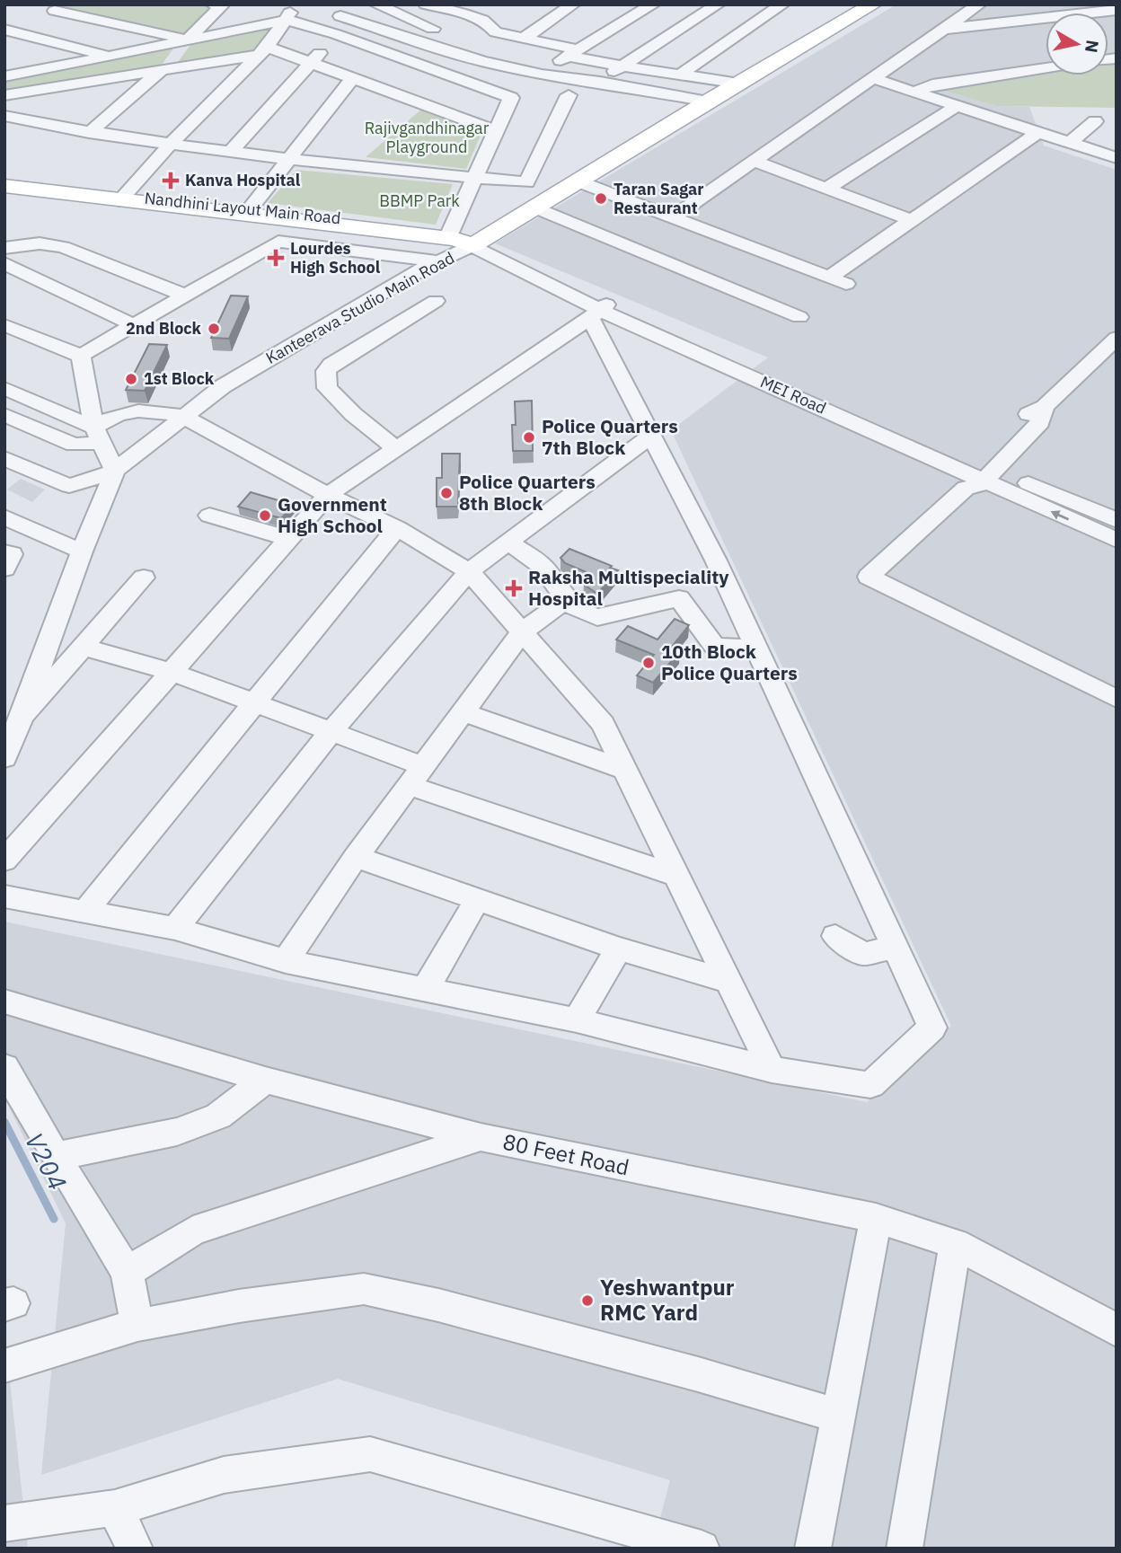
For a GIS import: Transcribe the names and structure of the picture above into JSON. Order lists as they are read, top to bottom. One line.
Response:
{"streets":{"main road":["Nandhini Layout Main Road","Kanteerava Studio Main Road"],"street":["MEI Road","80 Feet Road"]},"crossings":[["Nandhini Layout Main Road","Kanteerava Studio Main Road"],["Nandhini Layout Main Road","MEI Road"],["Kanteerava Studio Main Road","MEI Road"]],"water":["V204"],"parks":["Rajivgandhinagar Playground","BBMP Park"],"places":{"health":["Kanva Hospital","Lourdes High School","Raksha Multispeciality Hospital"],"other":["Taran Sagar Restaurant","2nd Block","1st Block","Police Quarters 7th Block","Police Quarters 8th Block","Government High School","10th Block Police Quarters","Yeshwantpur RMC Yard"]},"north":"right"}
